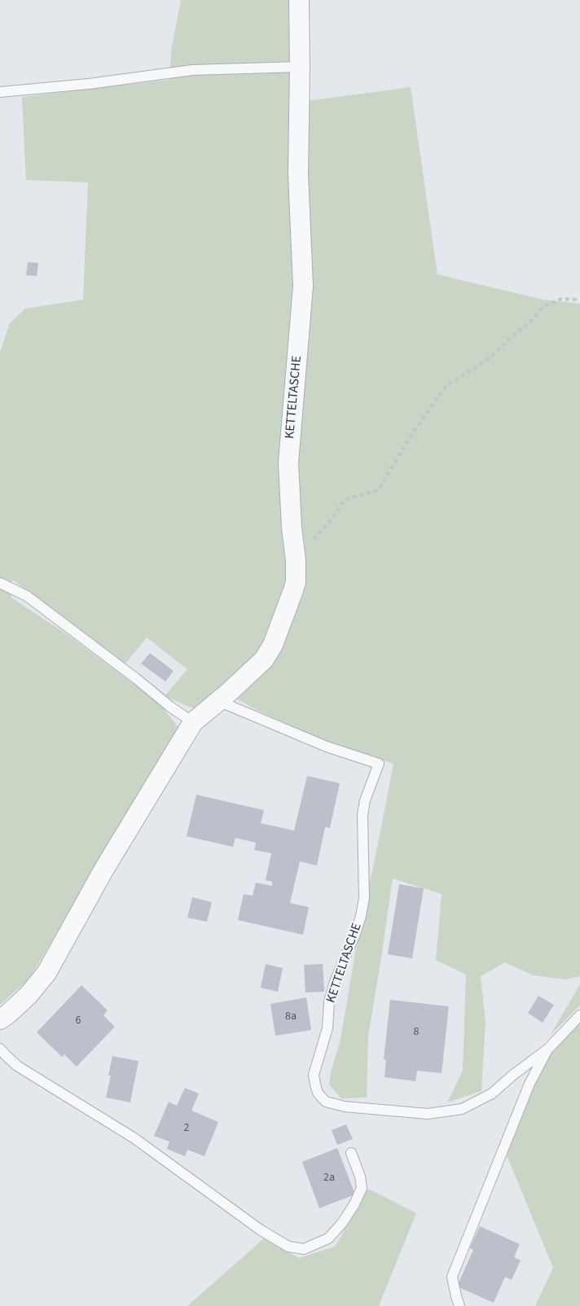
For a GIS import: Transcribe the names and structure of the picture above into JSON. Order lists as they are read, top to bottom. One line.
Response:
{"streets":{"street":["KETTELTASCHE"]},"house_numbers":["8a","6","8","2","2a"]}
